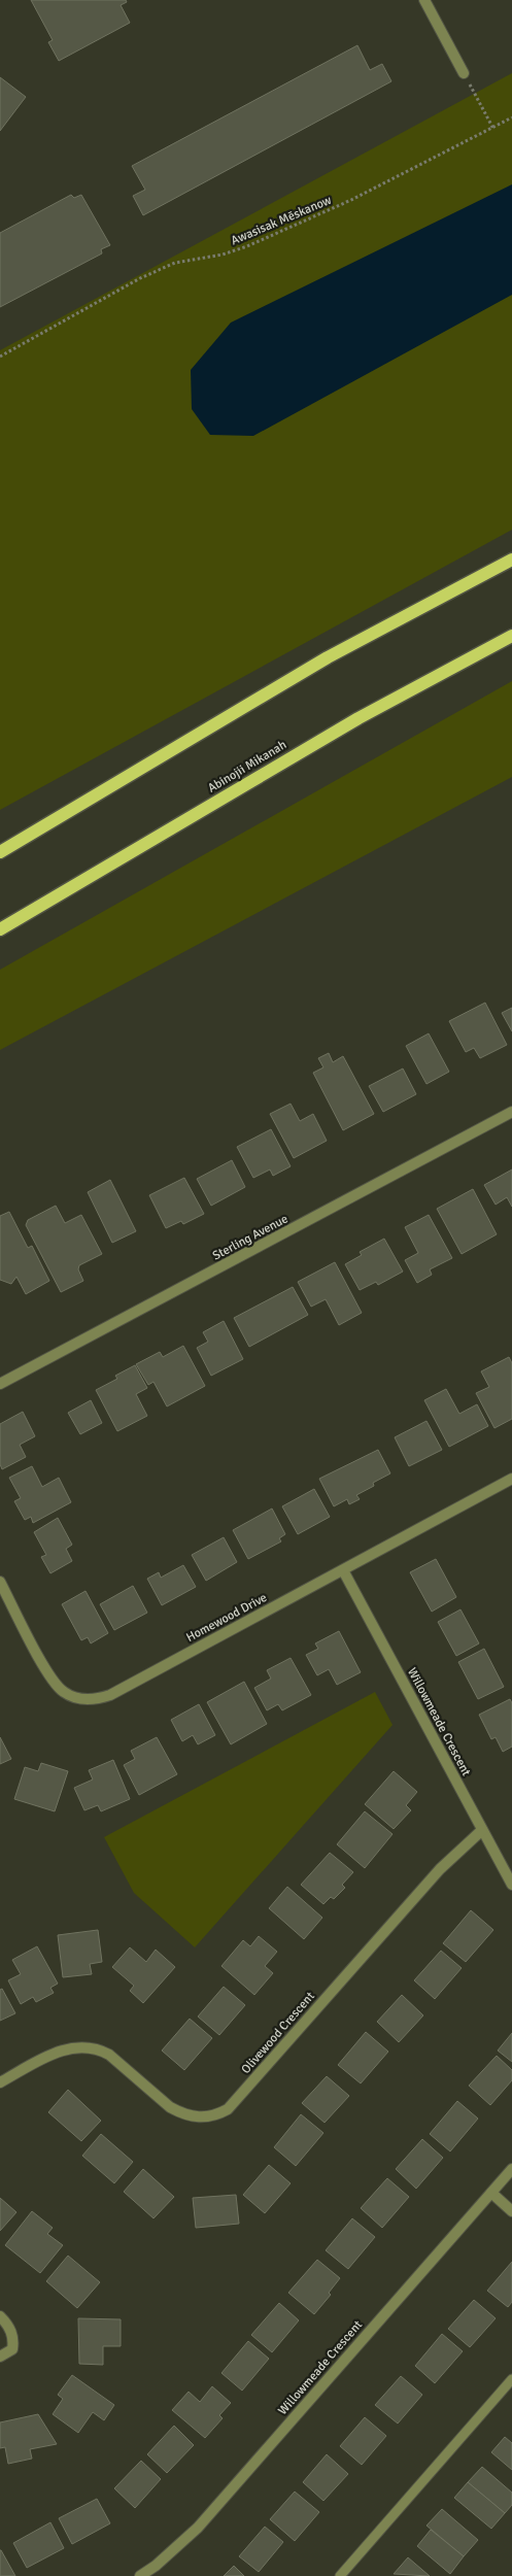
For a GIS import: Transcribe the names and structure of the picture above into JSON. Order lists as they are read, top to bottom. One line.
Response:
{"streets":{"main road":["Abinojii Mikanah"],"street":["Sterling Avenue","Homewood Drive","Willowmeade Crescent","Olivewood Crescent"],"path":["Awasisak Mēskanow"]},"crossings":[["Homewood Drive","Willowmeade Crescent"],["Willowmeade Crescent","Olivewood Crescent"]]}
